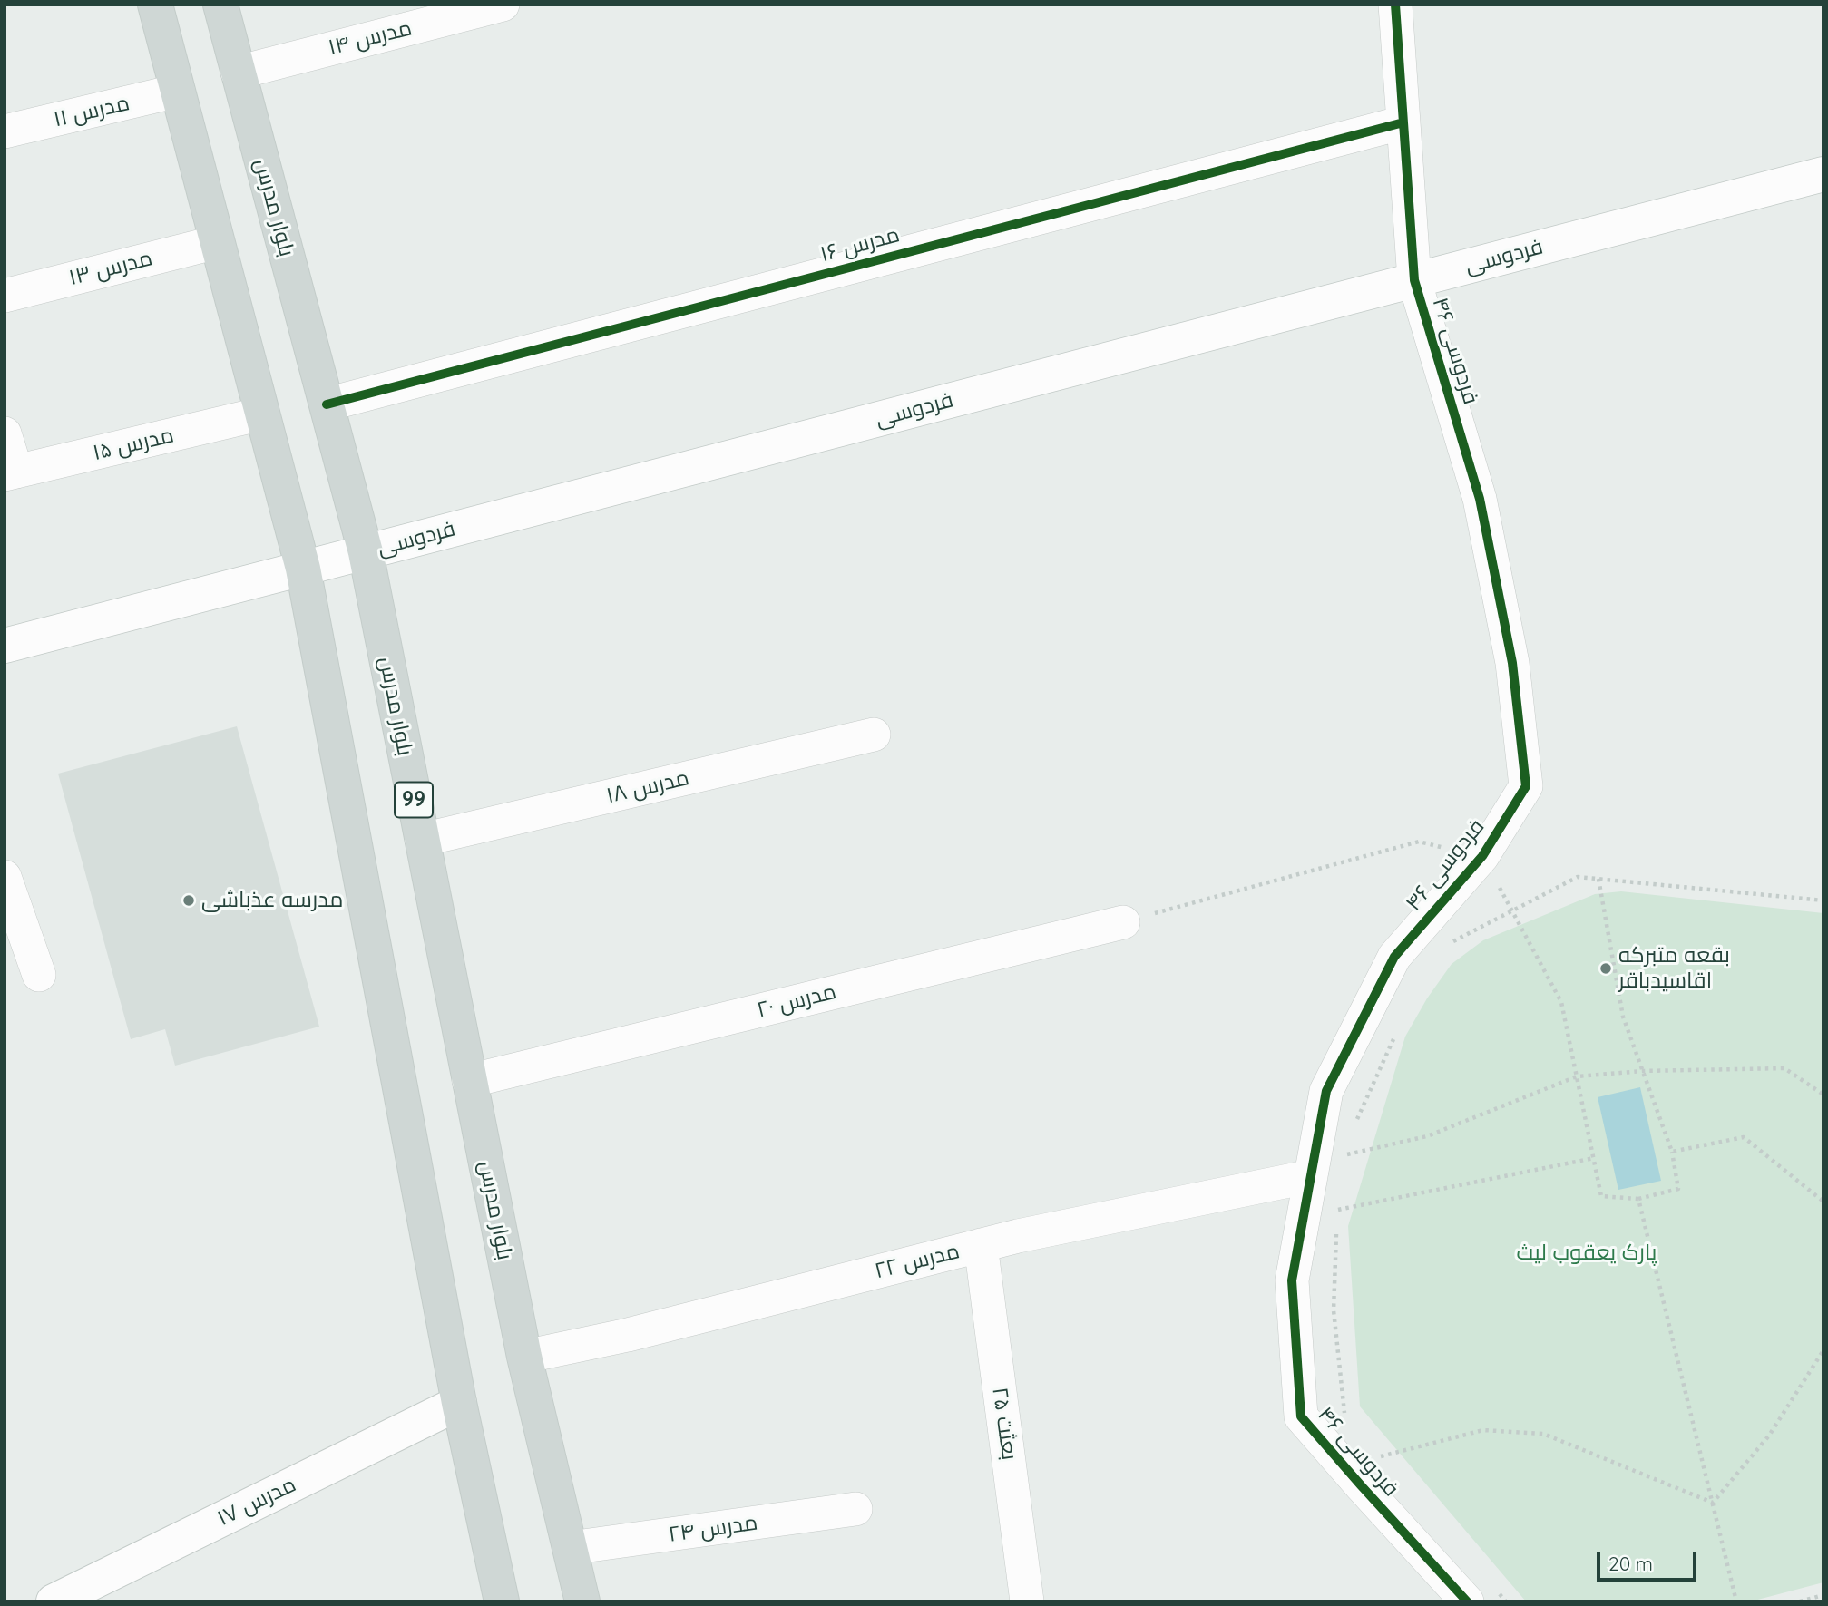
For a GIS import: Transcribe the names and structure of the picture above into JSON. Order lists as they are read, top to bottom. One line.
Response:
{"streets":{"main road":["بلوار مدرس","فردوسی","99","مدرس ۱۷"],"street":["مدرس ۱۴","مدرس ۱۱","مدرس ۱۶","مدرس ۱۳","فردوسی ۴۶","مدرس ۱۵","مدرس ۱۸","مدرس ۲۰","مدرس ۲۲","بعثت ۲۵","مدرس ۲۴"]},"crossings":[["مدرس ۱۴","بلوار مدرس"],["بلوار مدرس","مدرس ۱۶"],["بلوار مدرس","فردوسی"],["بلوار مدرس","مدرس ۱۸"],["بلوار مدرس","مدرس ۲۰"],["بلوار مدرس","مدرس ۲۲"],["بلوار مدرس","مدرس ۲۴"],["مدرس ۱۶","فردوسی ۴۶"],["فردوسی","فردوسی ۴۶"],["فردوسی ۴۶","مدرس ۲۲"],["مدرس ۲۲","بعثت ۲۵"]],"parks":["پارک یعقوب لیث"],"places":["مدرسه عذباشی","بقعه متبرکه اقاسیدباقر"],"scale_bar":"20 m"}
